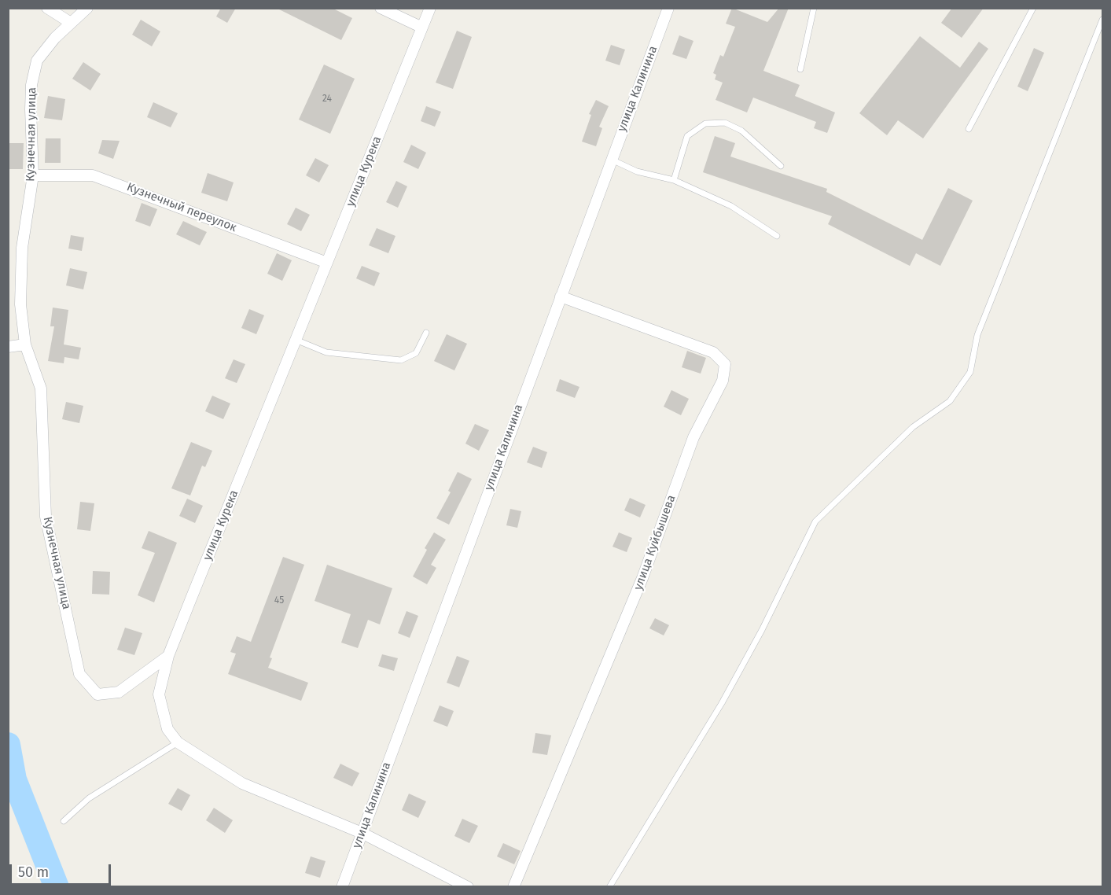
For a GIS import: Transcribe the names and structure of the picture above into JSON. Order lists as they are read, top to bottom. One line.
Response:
{"streets":{"street":["улица Калинина","Кузнечная улица","улица Курека","Кузнечный переулок","улица Куйбышева"]},"crossings":[["улица Калинина","улица Курека"],["улица Калинина","улица Куйбышева"],["Кузнечная улица","улица Курека"],["Кузнечная улица","Кузнечный переулок"],["улица Курека","Кузнечный переулок"]],"house_numbers":["24","45"],"scale_bar":"50 m"}
